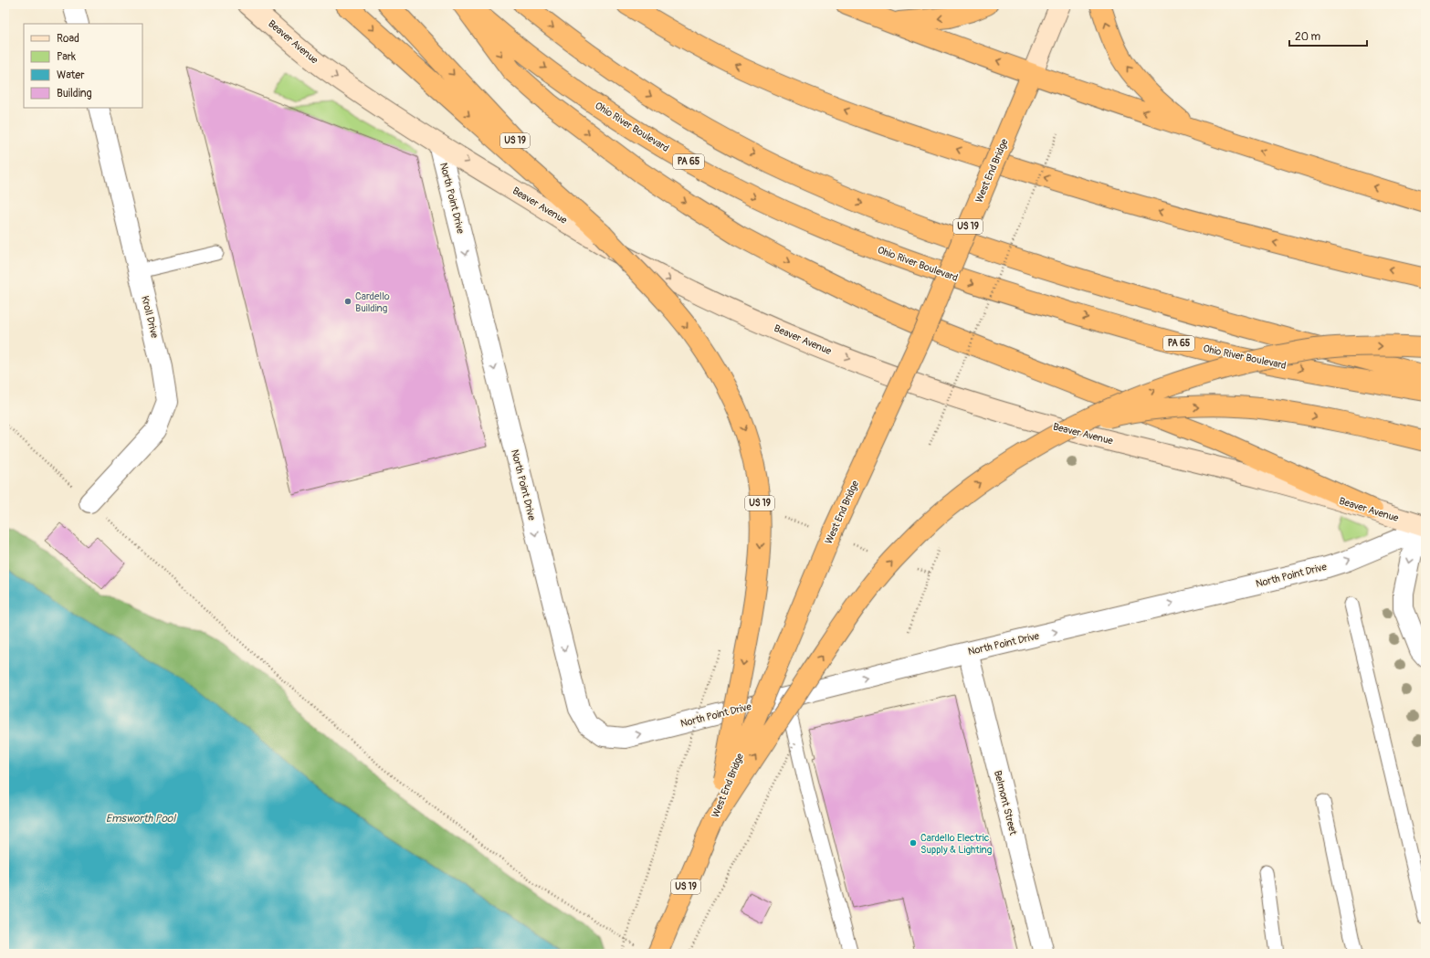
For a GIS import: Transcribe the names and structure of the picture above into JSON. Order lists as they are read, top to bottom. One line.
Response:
{"streets":{"highway":["Ohio River Boulevard","US 19","PA 65","West End Bridge"],"main road":["Beaver Avenue"],"street":["North Point Drive","Kroll Drive","Belmont Street"]},"crossings":[["Beaver Avenue","North Point Drive"],["US 19","West End Bridge"],["North Point Drive","Belmont Street"]],"one_way":["Beaver Avenue"],"water":["Emsworth Pool"],"places":["Cardello Building","Cardello Electric Supply & Lighting"],"legend":["Road","Park","Water","Building"],"scale_bar":"20 m"}
